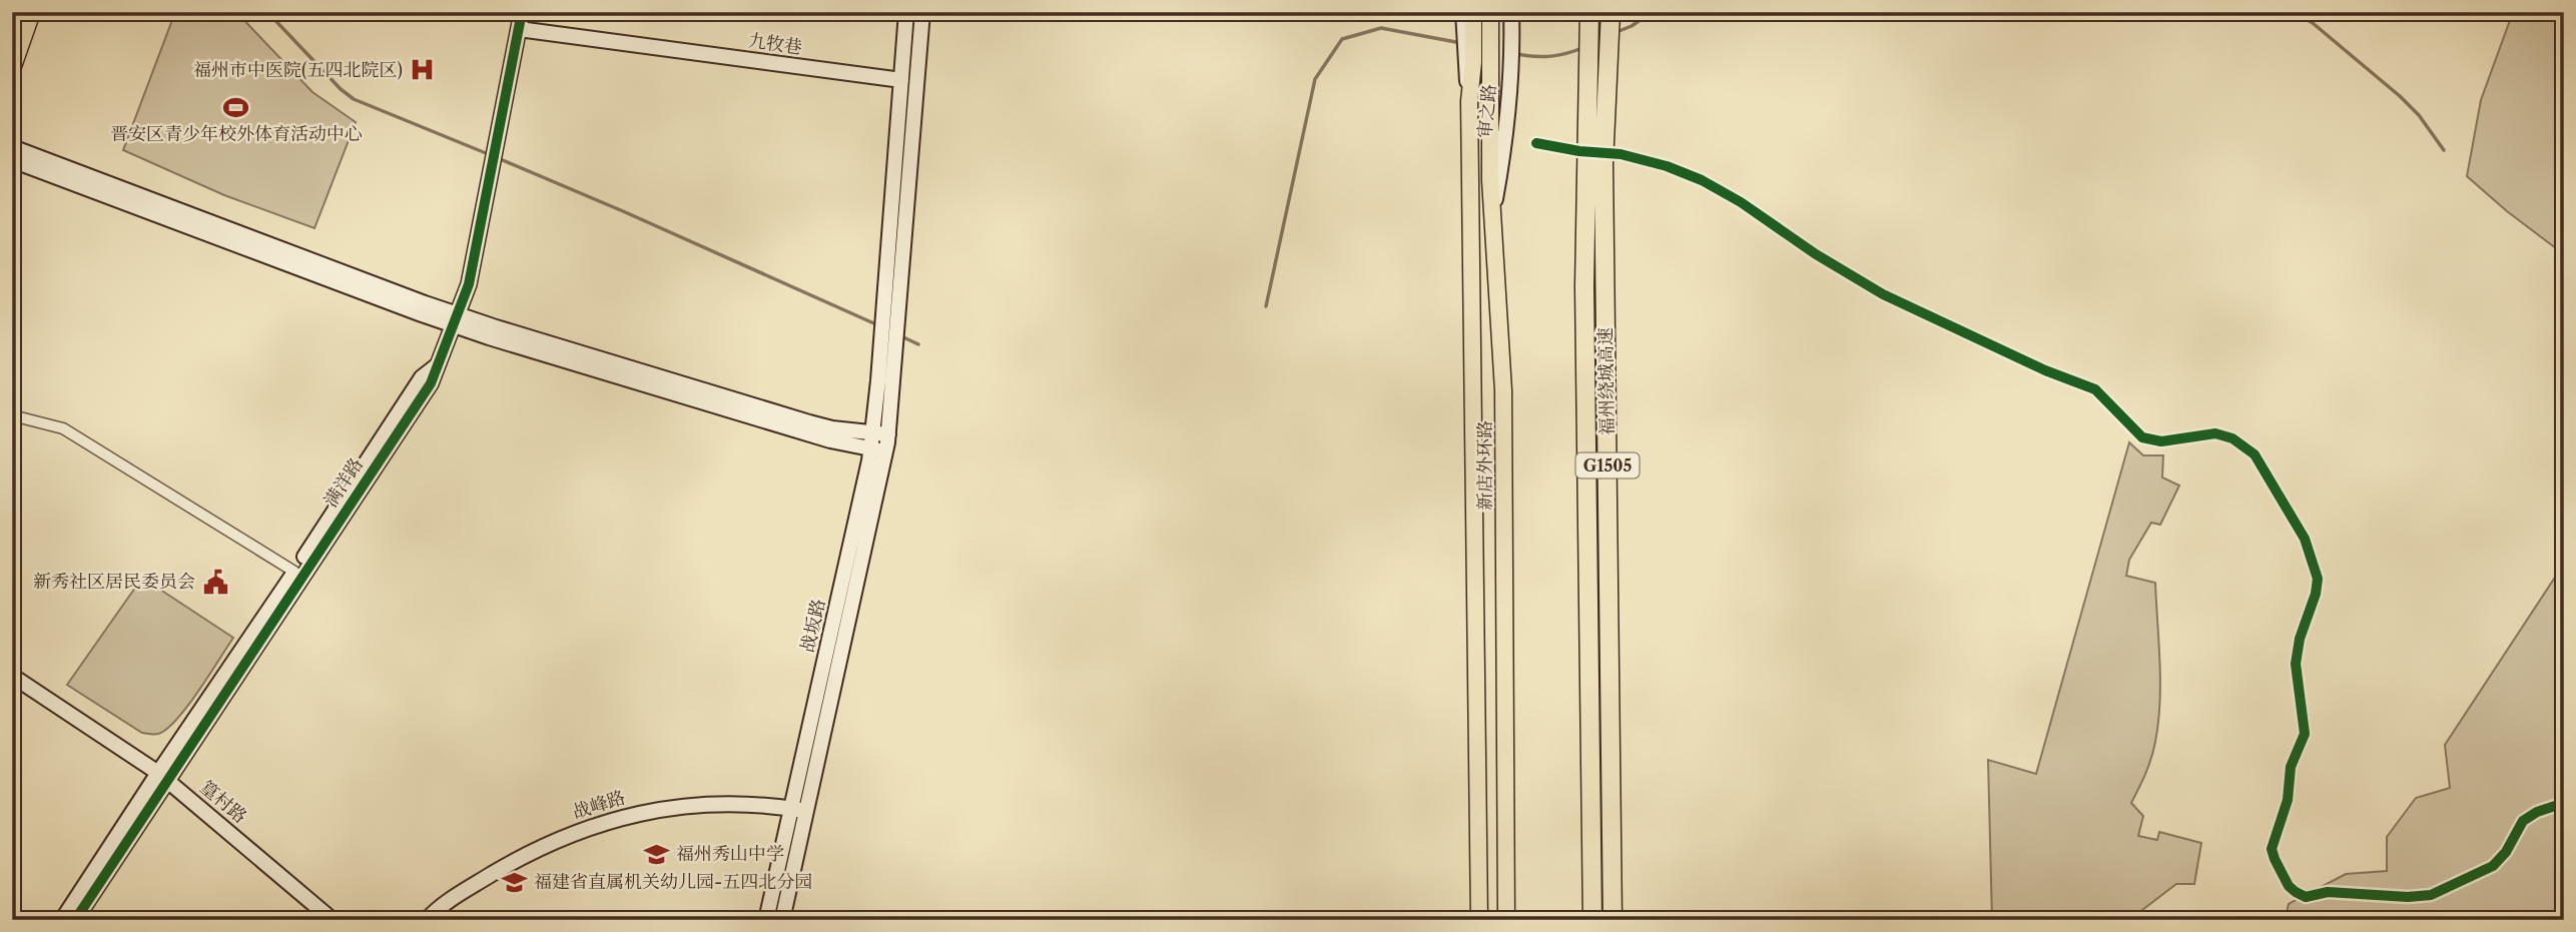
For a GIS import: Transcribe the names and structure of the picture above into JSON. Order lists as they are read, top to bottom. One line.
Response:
{"streets":{"highway":["福州绕城高速","G1505"],"main road":["九牧巷","审之路","新店外环路","满洋路","战坂路","篁村路","战峰路"]},"crossings":[["九牧巷","满洋路"],["九牧巷","战坂路"],["审之路","新店外环路"],["满洋路","篁村路"],["战坂路","战峰路"]],"places":{"hospital":["福州市中医院(五四北院区)"],"sports":["晋安区青少年校外体育活动中心"],"public building":["新秀社区居民委员会"],"school or university":["福州秀山中学","福建省直属机关幼儿园-五四北分园"]}}
